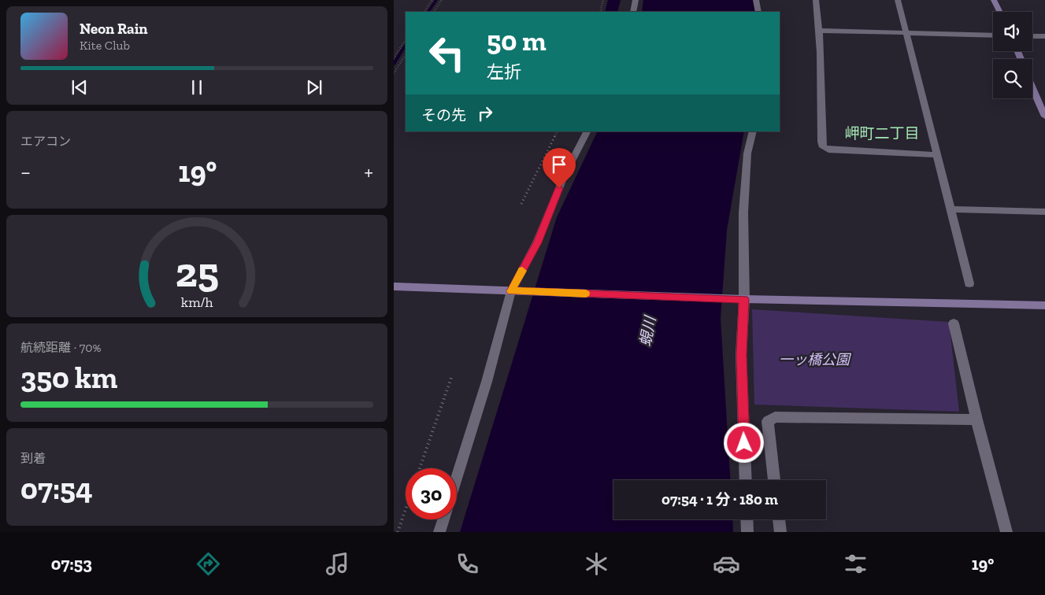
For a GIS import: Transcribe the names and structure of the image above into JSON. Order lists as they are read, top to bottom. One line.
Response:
{"districts":["岬町二丁目"],"water":["蜆川"],"parks":["一ッ橋公園"],"page":{"turn":["50 m","左折"],"song":["Neon Rain","Kite Club"],"then":"その先","tile":["エアコン",["航続距離 · 70%","350 km"],["到着","07:54"]],"heat":["−","19°","+"],"limit":"30","trip":"07:54 · 1 分 · 180 m","tabs":["07:53","19°"],"gauge":["25","km/h"]}}
